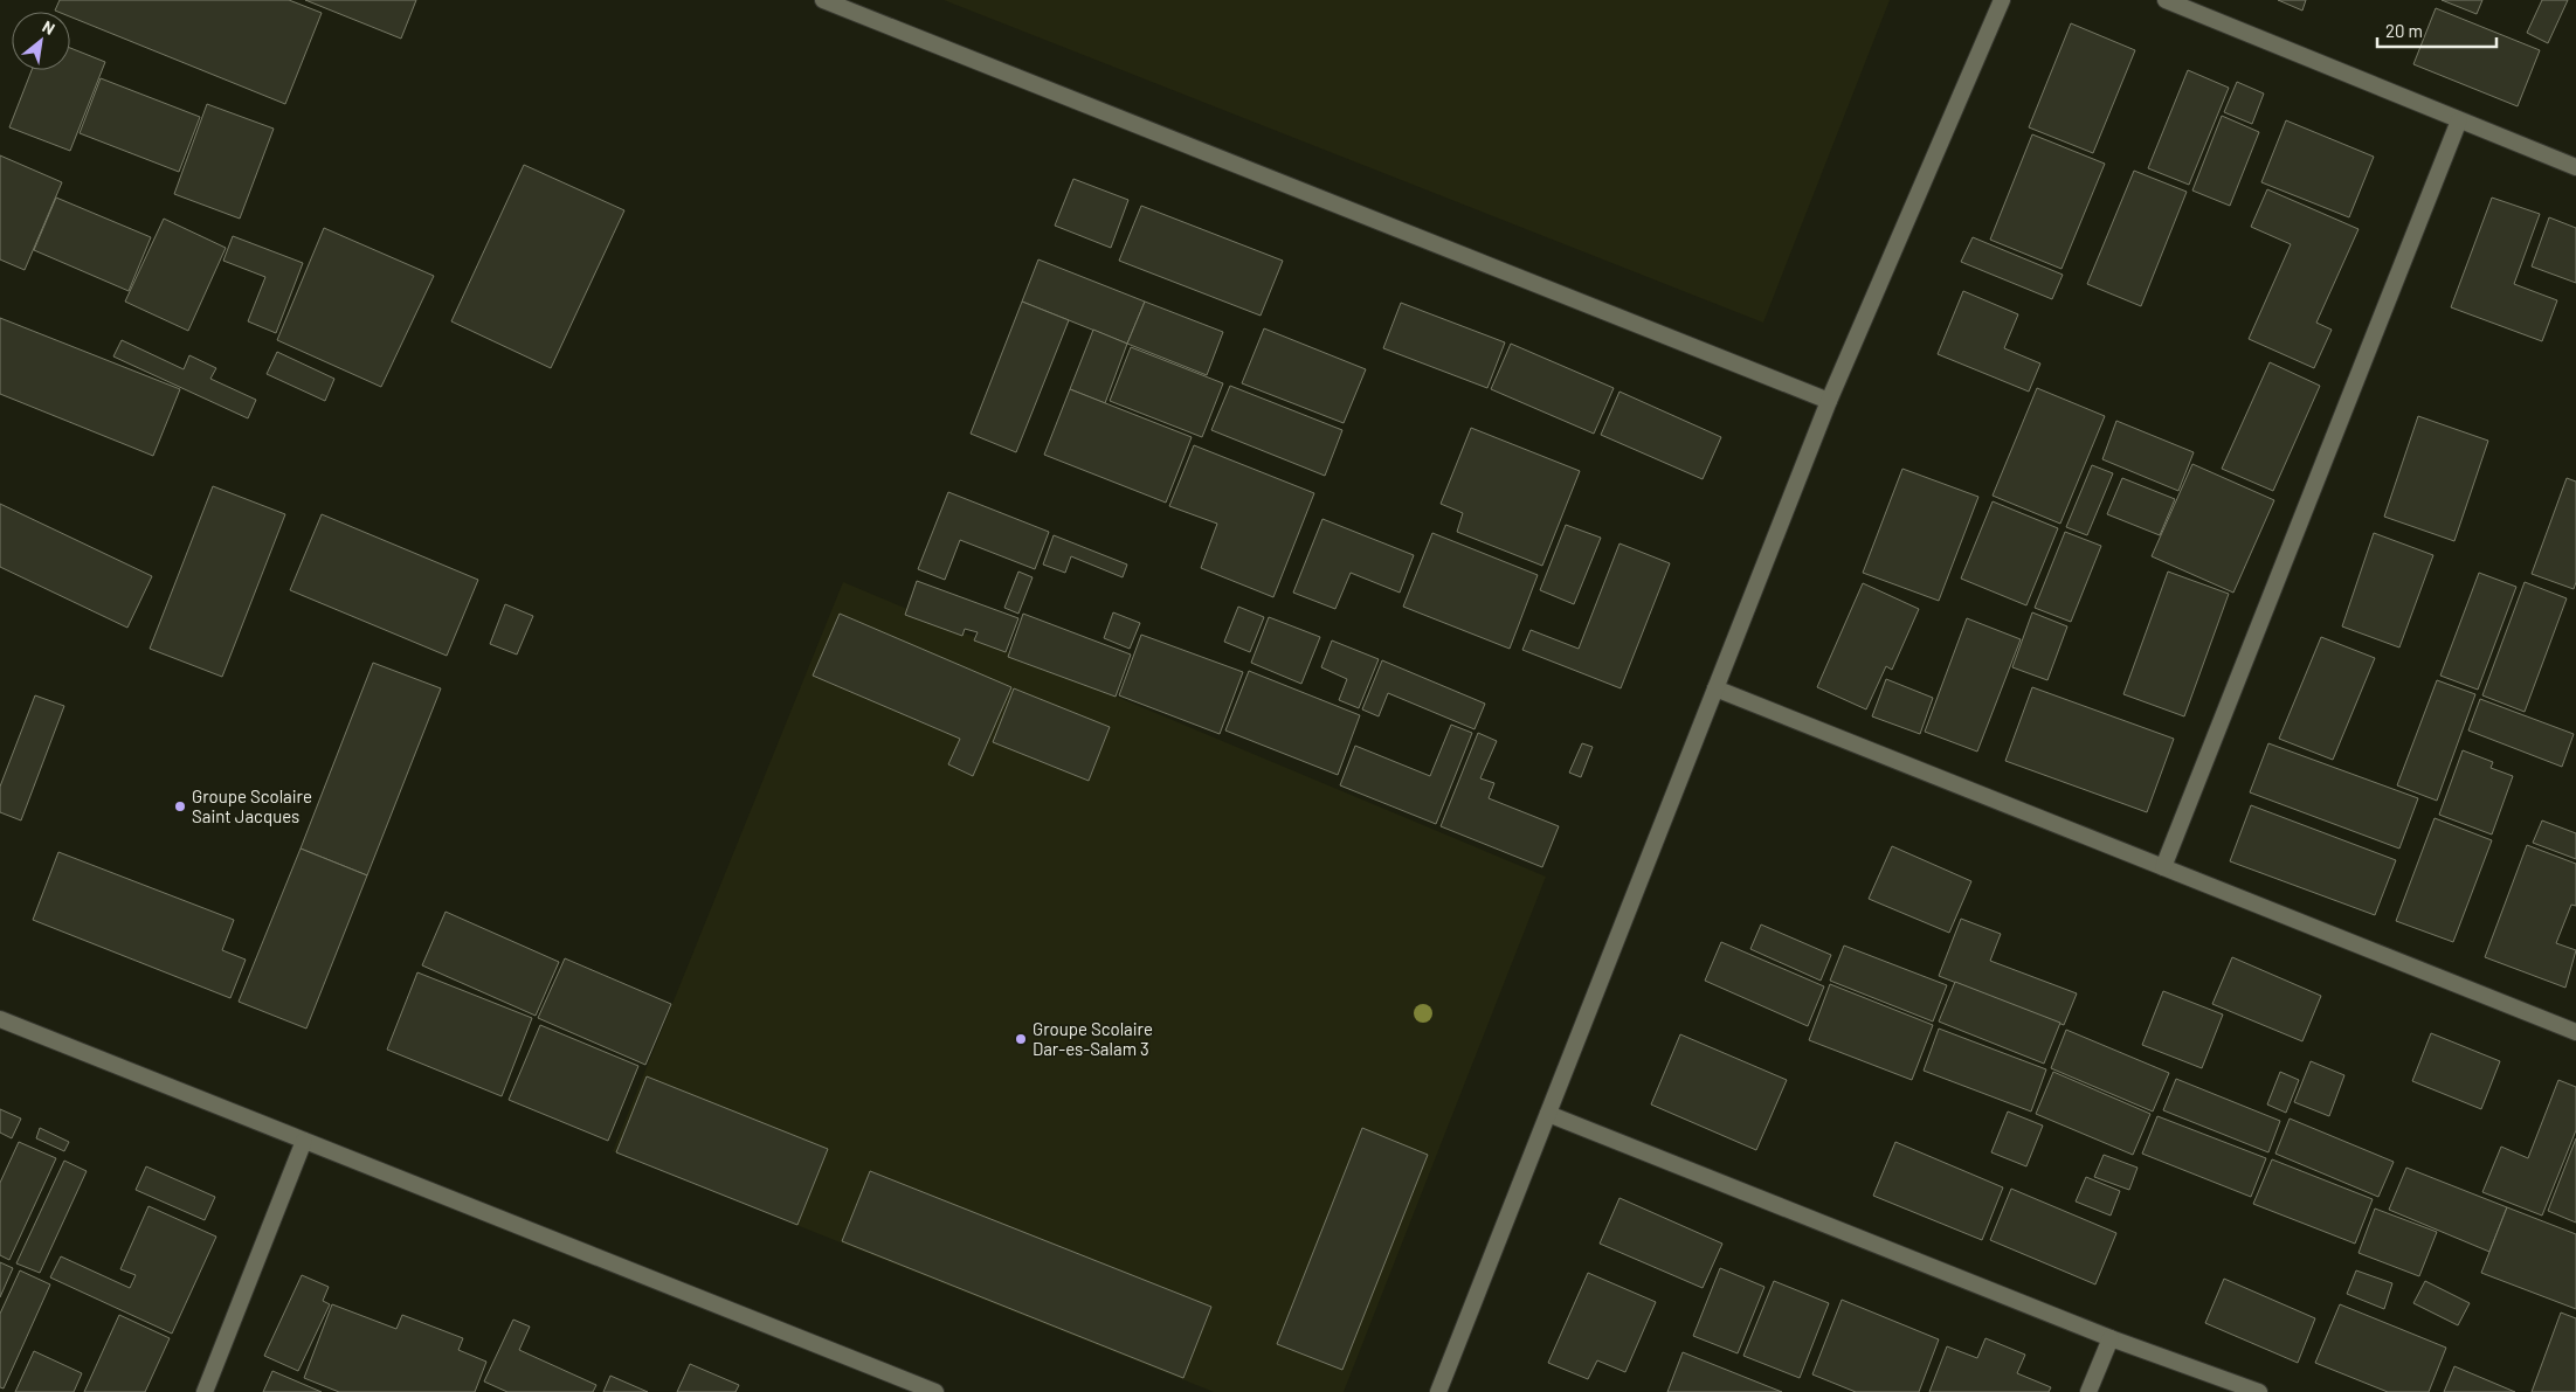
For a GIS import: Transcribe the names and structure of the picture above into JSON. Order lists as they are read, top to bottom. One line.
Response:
{"places":["Groupe Scolaire Saint Jacques","Groupe Scolaire Dar-es-Salam 3"],"scale_bar":"20 m","north":"top right"}
